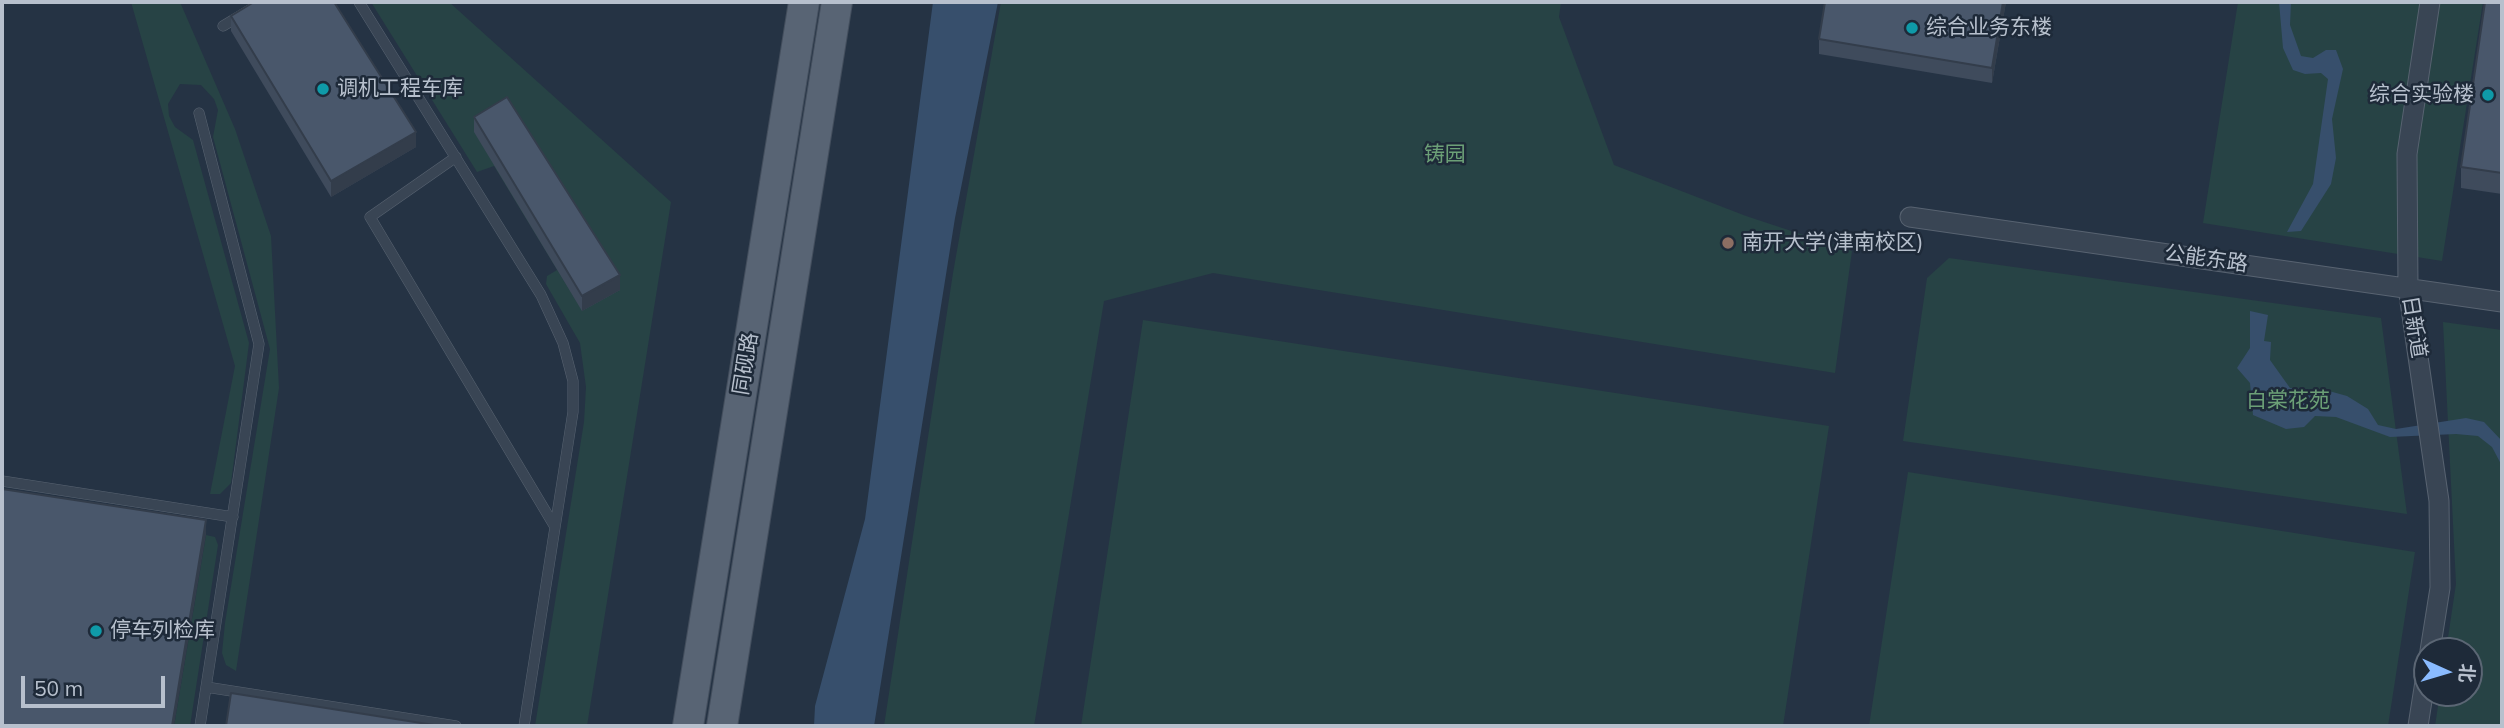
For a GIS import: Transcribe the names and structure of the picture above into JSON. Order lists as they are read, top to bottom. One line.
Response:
{"streets":{"main road":["同砚路"],"street":["公能东路","日新道"]},"crossings":[["公能东路","日新道"]],"parks":["铸园","白棠花苑"],"places":["综合业务东楼","调机工程车库","综合实验楼","南开大学(津南校区)","停车列检库"],"scale_bar":"50 m","north":"right"}
